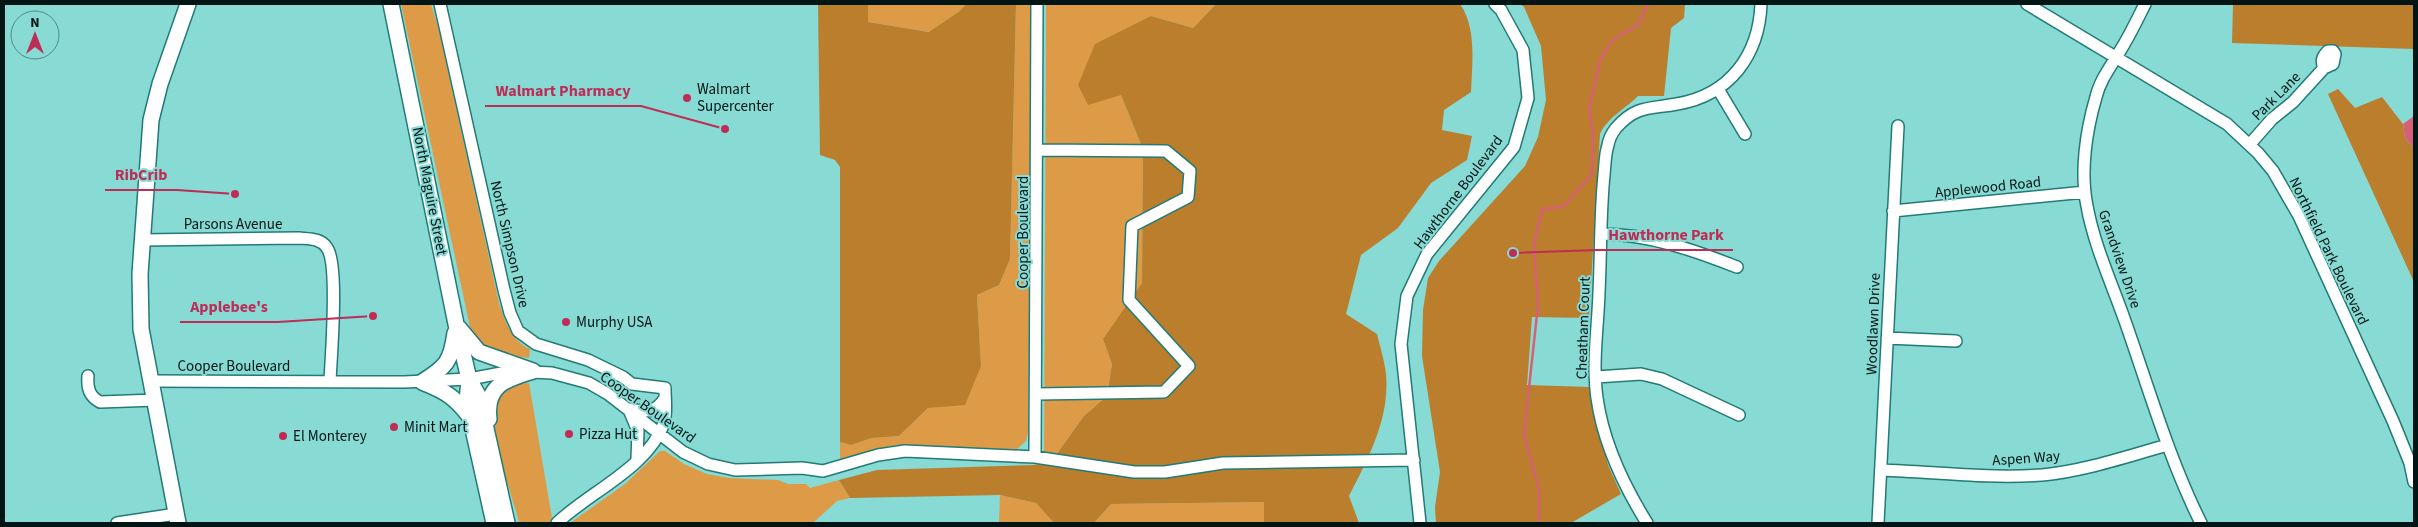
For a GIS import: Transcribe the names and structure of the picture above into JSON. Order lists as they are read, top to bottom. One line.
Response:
{"streets":{"main road":["North Maguire Street"],"street":["Park Lane","Applewood Road","Hawthorne Boulevard","Parsons Avenue","Cooper Boulevard","North Simpson Drive","Northfield Park Boulevard","Grandview Drive","Woodlawn Drive","Cheatham Court","Aspen Way"]},"crossings":[["Park Lane","Northfield Park Boulevard"],["Applewood Road","Grandview Drive"],["Applewood Road","Woodlawn Drive"],["North Maguire Street","Cooper Boulevard"],["Hawthorne Boulevard","Cooper Boulevard"],["Parsons Avenue","Cooper Boulevard"],["Northfield Park Boulevard","Grandview Drive"],["Grandview Drive","Aspen Way"],["Woodlawn Drive","Aspen Way"]],"places":["Walmart Supercenter","Walmart Pharmacy","RibCrib","Hawthorne Park","Applebee's","Murphy USA","Minit Mart","Pizza Hut","El Monterey"],"north":"top"}
